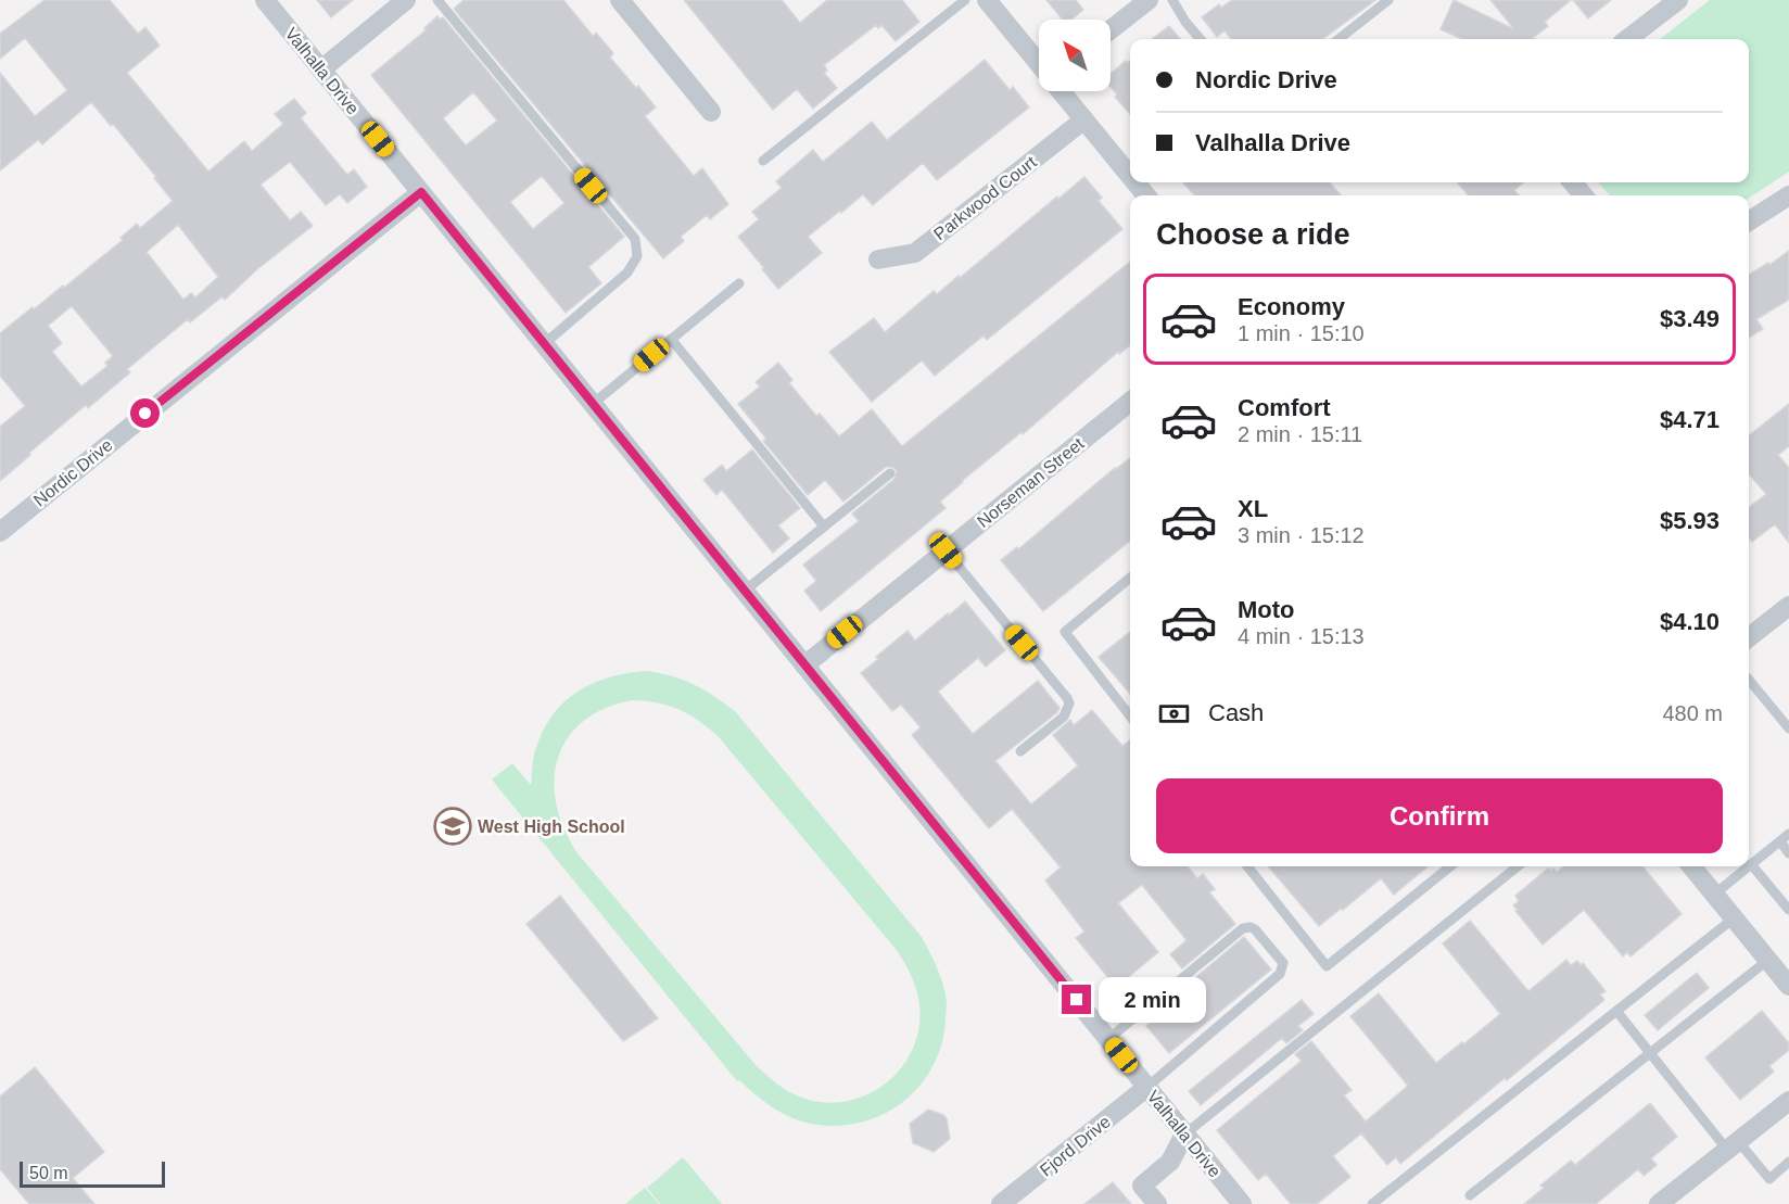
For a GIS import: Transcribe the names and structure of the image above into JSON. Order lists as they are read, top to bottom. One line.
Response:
{"streets":{"street":["Valhalla Drive","Parkwood Court","Nordic Drive","Norseman Street","Fjord Drive"]},"crossings":[["Valhalla Drive","Nordic Drive"],["Valhalla Drive","Norseman Street"],["Valhalla Drive","Fjord Drive"]],"places":{"school or university":["West High School"]},"scale_bar":"50 m","north":"top left","page":{"banner":["Nordic Drive","Valhalla Drive"],"heading":"Choose a ride","list":[{"name":"Economy","note":"1 min · 15:10","value":"$3.49"},{"name":"Comfort","note":"2 min · 15:11","value":"$4.71"},{"name":"XL","note":"3 min · 15:12","value":"$5.93"},{"name":"Moto","note":"4 min · 15:13","value":"$4.10"}],"pay":["Cash","480 m"],"buttons":"Confirm","bubble":"2 min","scale":"50 m"}}
